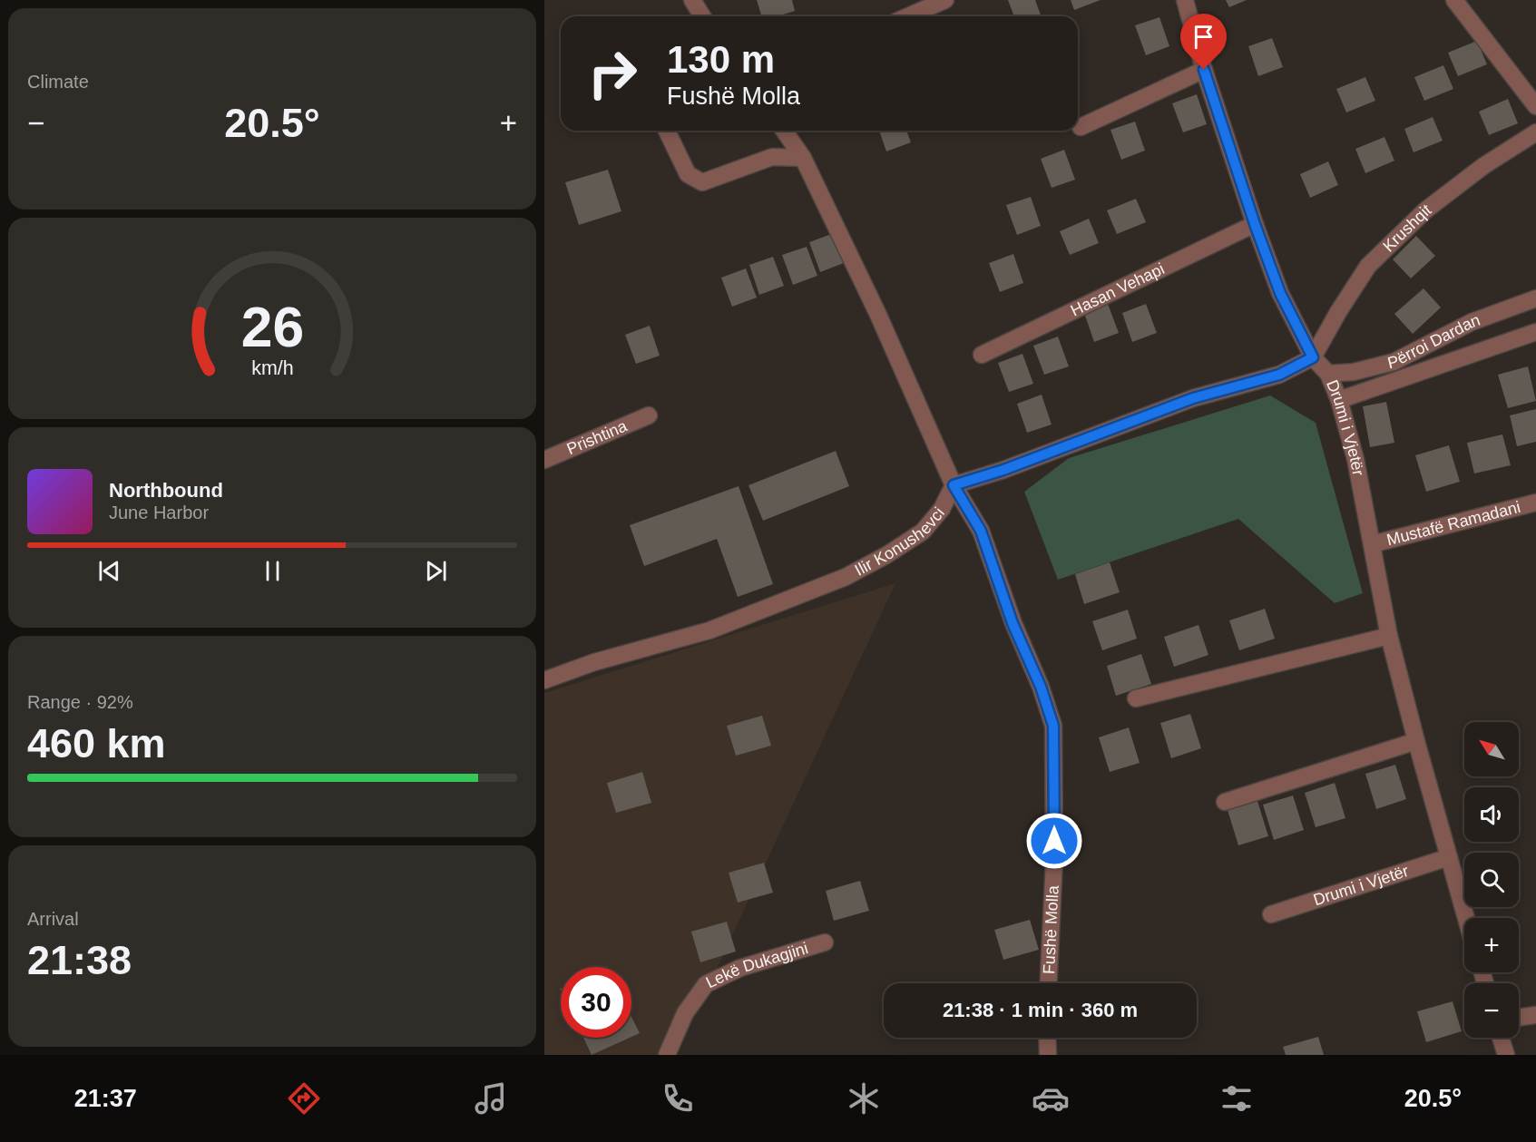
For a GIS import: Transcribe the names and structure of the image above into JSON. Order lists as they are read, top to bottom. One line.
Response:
{"streets":{"street":["Krushqit","Hasan Vehapi","Përroi Dardan","Drumi i Vjetër","Prishtina","Mustafë Ramadani","Ilir Konushevci","Fushë Molla","Lekë Dukagjini"]},"crossings":[["Krushqit","Drumi i Vjetër"],["Hasan Vehapi","Drumi i Vjetër"],["Përroi Dardan","Drumi i Vjetër"],["Drumi i Vjetër","Mustafë Ramadani"],["Ilir Konushevci","Fushë Molla"]],"north":"top left","page":{"tile":["Climate",["Range · 92%","460 km"],["Arrival","21:38"]],"turn":["130 m","Fushë Molla"],"heat":["−","20.5°","+"],"song":["Northbound","June Harbor"],"map_buttons":["+","−"],"limit":"30","trip":"21:38 · 1 min · 360 m","tabs":["21:37","20.5°"],"gauge":["26","km/h"]}}
